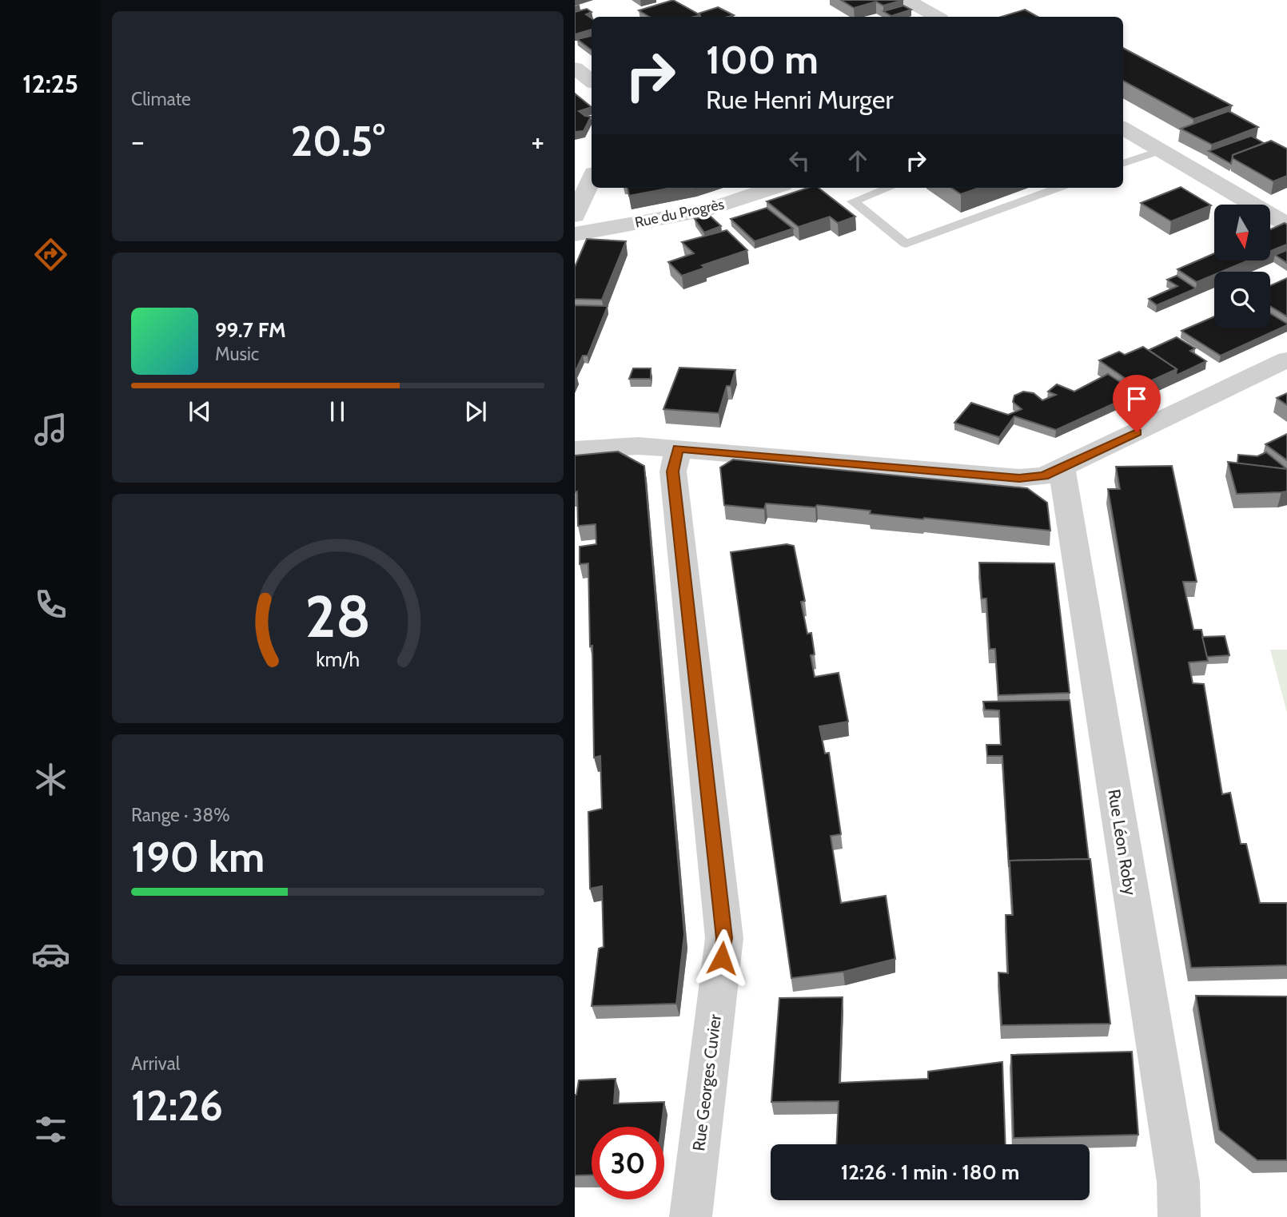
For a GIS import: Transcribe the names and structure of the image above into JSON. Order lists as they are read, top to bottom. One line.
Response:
{"streets":{"street":["Rue du Progrès","Rue Léon Roby","Rue Georges Cuvier"]},"north":"bottom","page":{"tabs":"12:25","tile":["Climate",["Range · 38%","190 km"],["Arrival","12:26"]],"turn":["100 m","Rue Henri Murger"],"heat":["−","20.5°","+"],"song":["99.7 FM","Music"],"limit":"30","trip":"12:26 · 1 min · 180 m","gauge":["28","km/h"]}}
